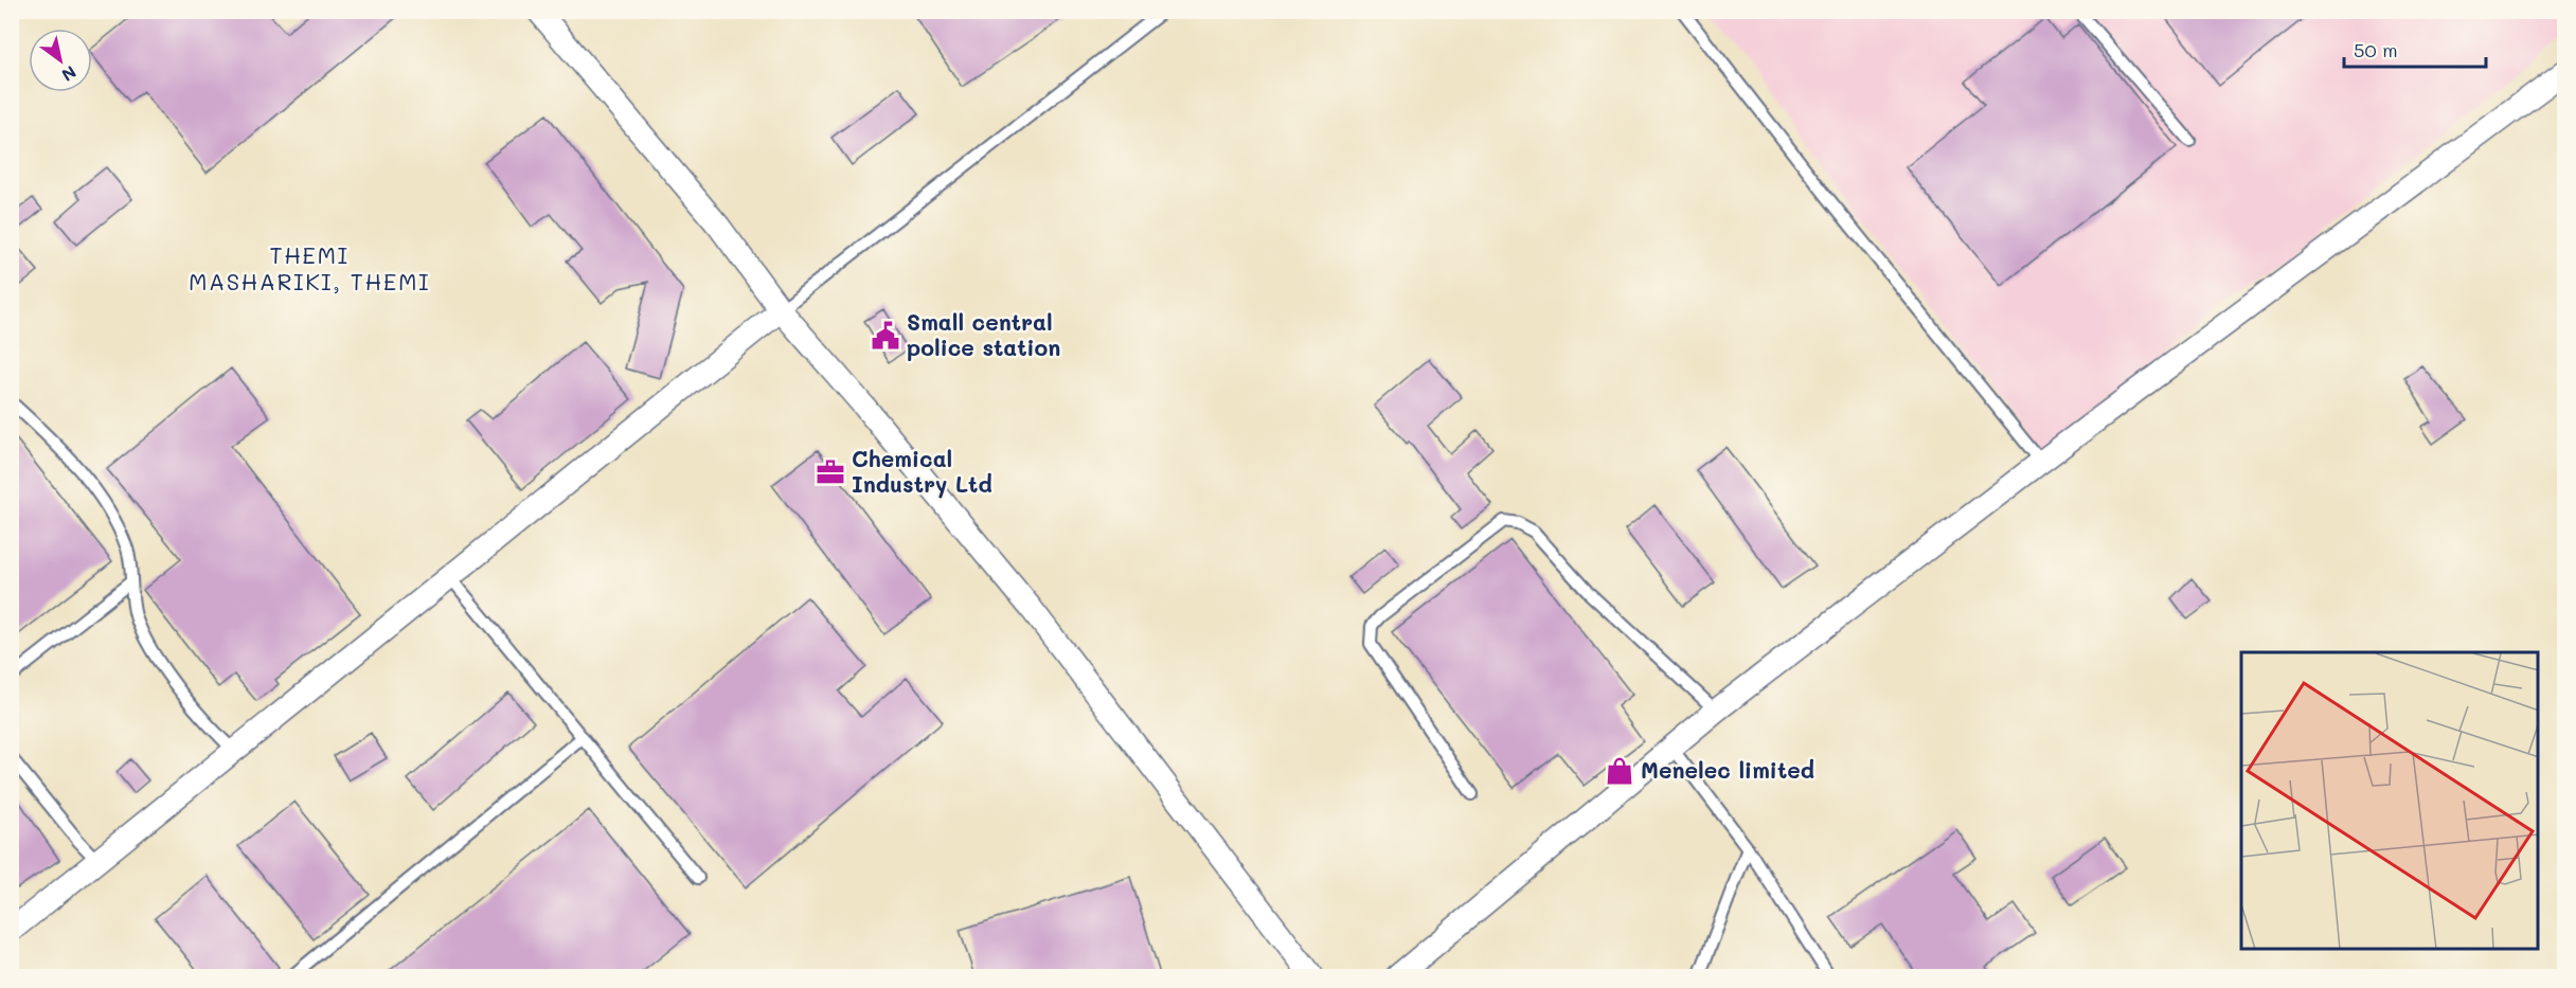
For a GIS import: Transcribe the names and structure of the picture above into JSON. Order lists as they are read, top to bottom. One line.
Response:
{"districts":["THEMI MASHARIKI, THEMI"],"places":{"public building":["Small central police station"],"office":["Chemical Industry Ltd"],"shop":["Menelec limited"]},"scale_bar":"50 m","north":"bottom right"}
